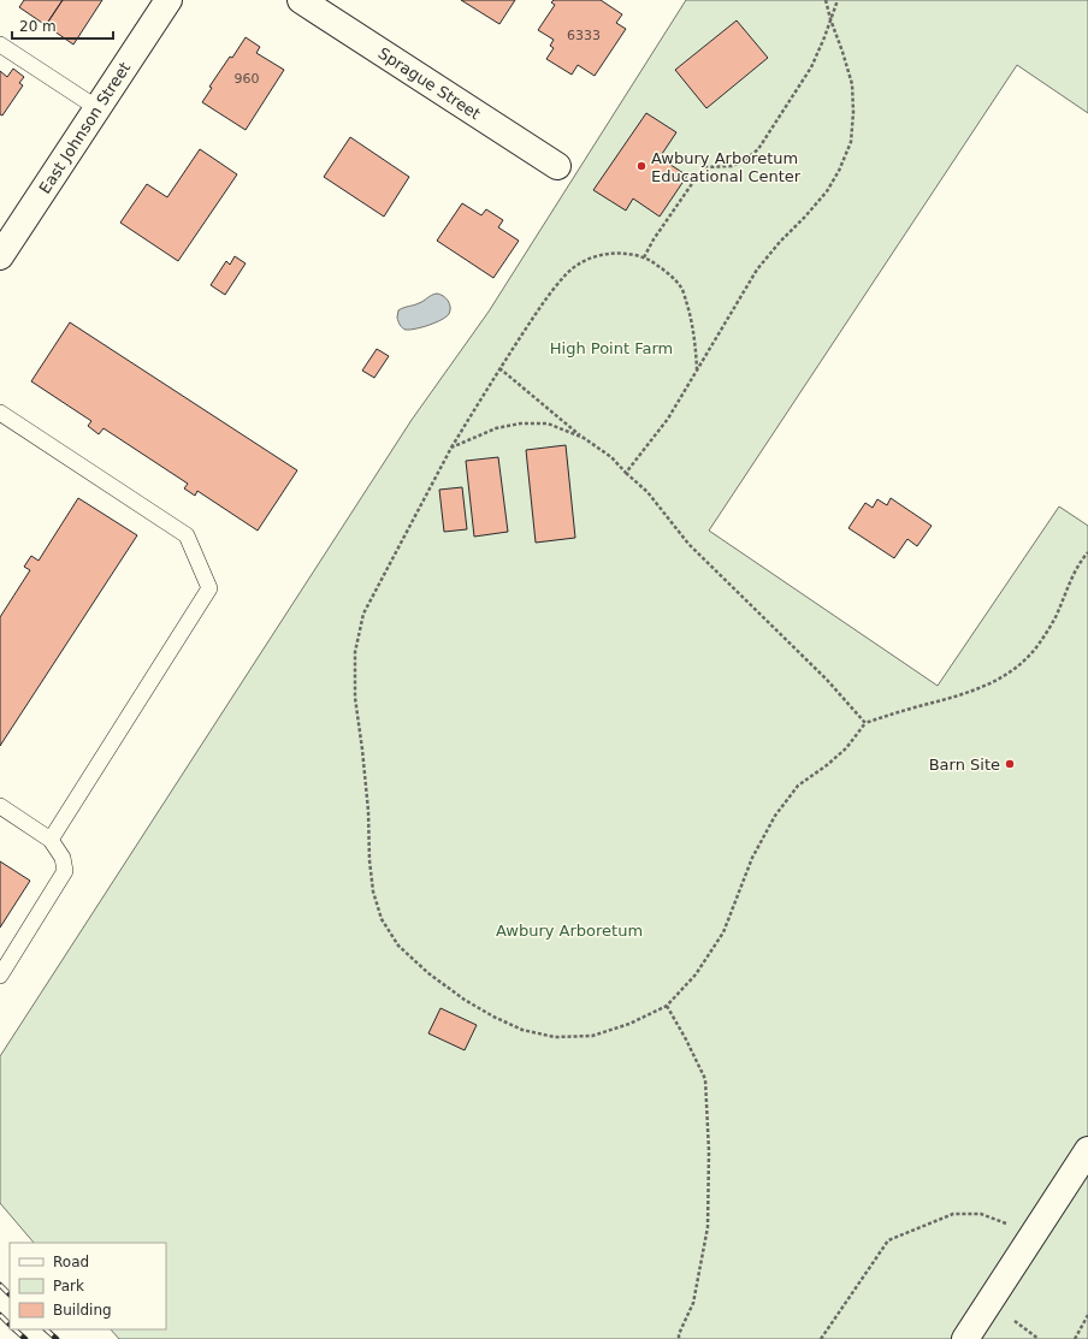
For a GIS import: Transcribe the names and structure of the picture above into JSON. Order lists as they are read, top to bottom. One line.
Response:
{"streets":{"street":["Sprague Street","East Johnson Street"]},"parks":["High Point Farm","Awbury Arboretum"],"places":["Awbury Arboretum Educational Center","Barn Site"],"house_numbers":["6333","960"],"legend":["Road","Park","Building"],"scale_bar":"20 m"}
